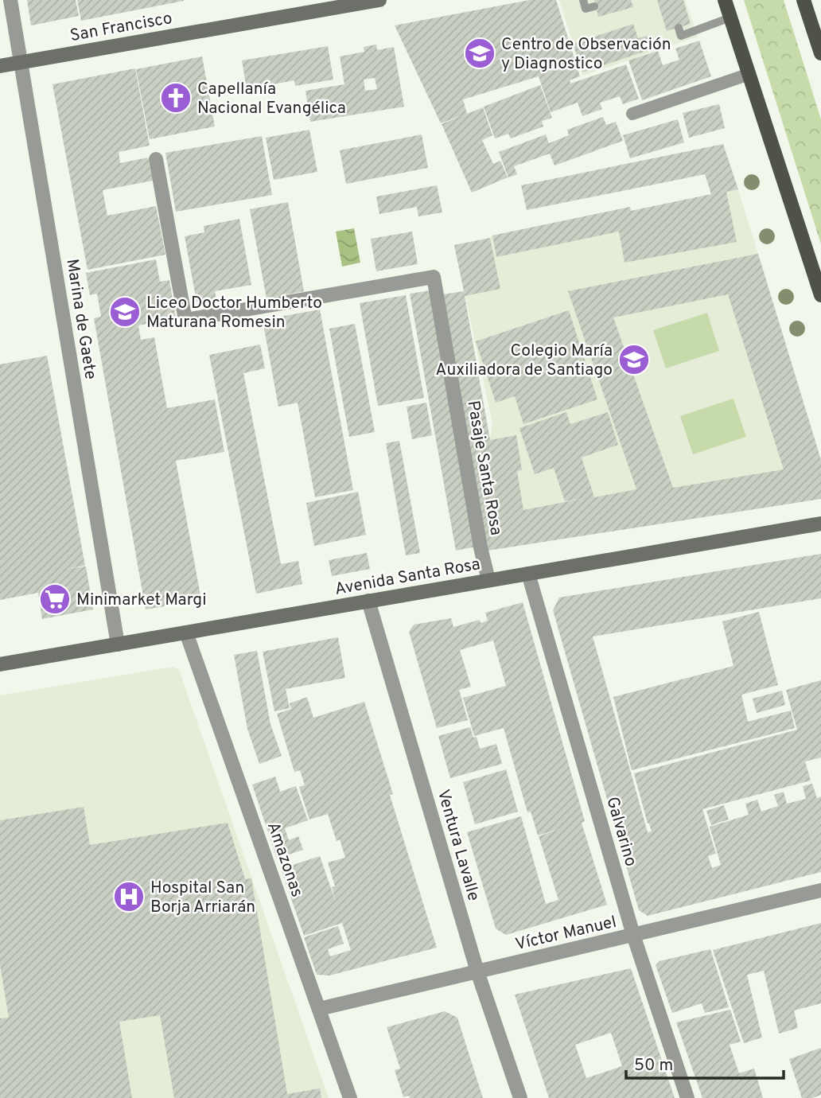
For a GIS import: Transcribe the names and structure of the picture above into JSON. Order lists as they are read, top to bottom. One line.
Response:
{"streets":{"main road":["San Francisco","Avenida Santa Rosa"],"street":["Marina de Gaete","Pasaje Santa Rosa","Galvarino","Ventura Lavalle","Amazonas","Víctor Manuel"]},"crossings":[["San Francisco","Marina de Gaete"],["Marina de Gaete","Avenida Santa Rosa"],["Pasaje Santa Rosa","Avenida Santa Rosa"],["Avenida Santa Rosa","Galvarino"],["Avenida Santa Rosa","Ventura Lavalle"],["Avenida Santa Rosa","Amazonas"],["Galvarino","Víctor Manuel"],["Ventura Lavalle","Víctor Manuel"],["Amazonas","Víctor Manuel"]],"places":{"school or university":["Centro de Observación y Diagnostico","Liceo Doctor Humberto Maturana Romesin","Colegio María Auxiliadora de Santiago"],"church":["Capellanía Nacional Evangélica"],"supermarket":["Minimarket Margi"],"hospital":["Hospital San Borja Arriarán"]},"scale_bar":"50 m"}
